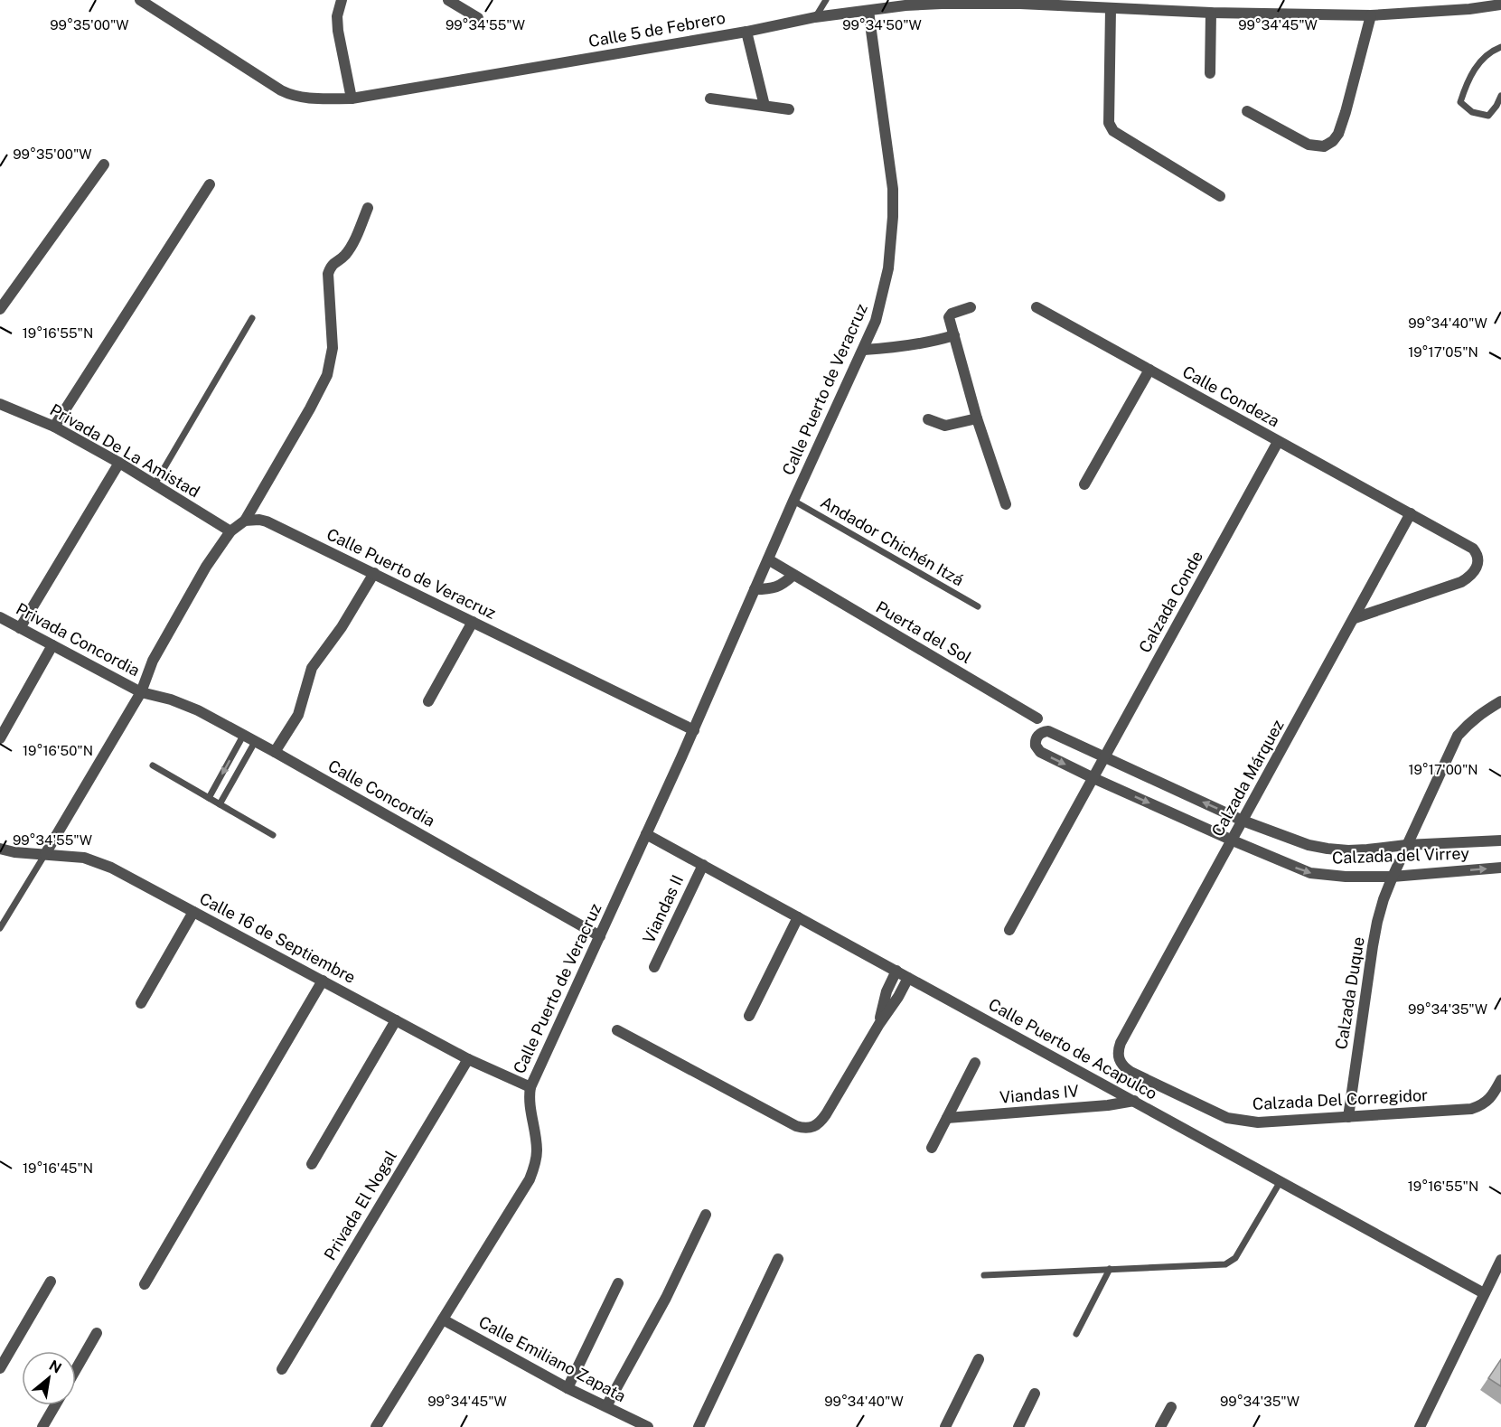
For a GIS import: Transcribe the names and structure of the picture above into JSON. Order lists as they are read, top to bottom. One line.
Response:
{"streets":{"street":["Calle 5 de Febrero","Calle Puerto de Veracruz","Calle Condeza","Privada De La Amistad","Calzada Conde","Puerta del Sol","Privada Concordia","Calzada Márquez","Calle Concordia","Calzada del Virrey","Viandas II","Calle 16 de Septiembre","Calzada Duque","Calle Puerto de Acapulco","Viandas IV","Calzada Del Corregidor","Privada El Nogal","Calle Emiliano Zapata"],"lane":["Andador Chichén Itzá"]},"crossings":[["Calle 5 de Febrero","Calle Puerto de Veracruz"],["Calle Puerto de Veracruz","Andador Chichén Itzá"],["Calle Puerto de Veracruz","Puerta del Sol"],["Calle Puerto de Veracruz","Calle Concordia"],["Calle Puerto de Veracruz","Calle 16 de Septiembre"],["Calle Puerto de Veracruz","Calle Puerto de Acapulco"],["Calle Puerto de Veracruz","Calle Emiliano Zapata"],["Calle Condeza","Calzada Conde"],["Calle Condeza","Calzada Márquez"],["Privada De La Amistad","Privada Concordia"],["Calzada Conde","Calzada del Virrey"],["Privada Concordia","Calle Concordia"],["Calzada Márquez","Calzada del Virrey"],["Calzada Márquez","Calzada Del Corregidor"],["Calzada del Virrey","Calzada Duque"],["Viandas II","Calle Puerto de Acapulco"],["Calle 16 de Septiembre","Privada El Nogal"],["Calzada Duque","Calzada Del Corregidor"],["Calle Puerto de Acapulco","Viandas IV"]],"north":"top right","coordinates":["99°34'50\"W","99°34'45\"W","99°35'00\"W","99°34'55\"W","99°34'40\"W","19°16'55\"N","19°17'05\"N","19°16'50\"N","19°17'00\"N","99°34'35\"W","19°16'45\"N"]}
